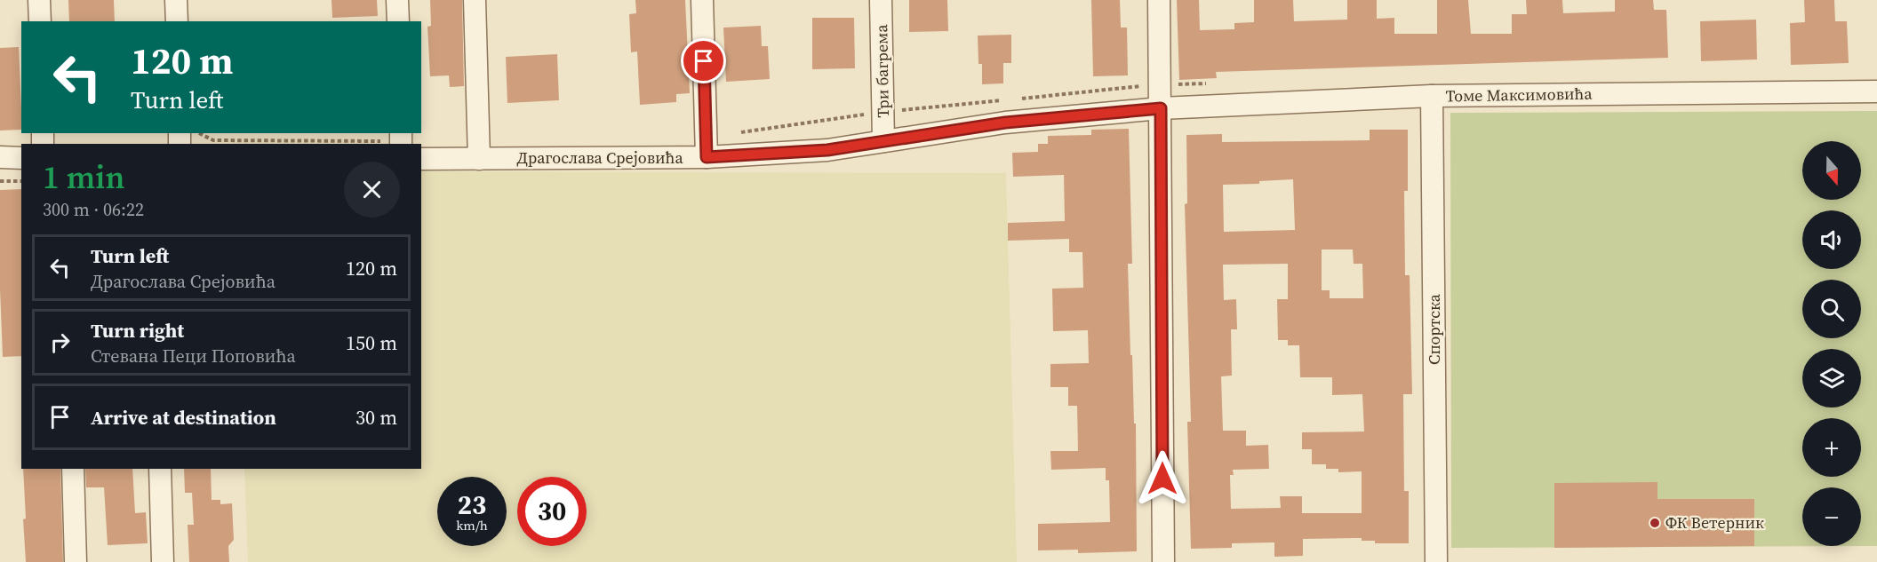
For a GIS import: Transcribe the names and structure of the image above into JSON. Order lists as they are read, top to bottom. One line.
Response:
{"streets":{"street":["Три багрема","Томе Максимовића","Драгослава Срејовића","Спортска"]},"crossings":[["Три багрема","Драгослава Срејовића"],["Томе Максимовића","Драгослава Срејовића"],["Томе Максимовића","Спортска"]],"places":["ФК Ветерник"],"north":"bottom","page":{"turn":["120 m","Turn left"],"map_buttons":["+","−"],"heading":["1 min","300 m · 06:22"],"list":[{"name":"Turn left","note":"Драгослава Срејовића","value":"120 m"},{"name":"Turn right","note":"Стевана Пеци Поповића","value":"150 m"},{"name":"Arrive at destination","value":"30 m"}],"speed":"23 km/h","limit":"30"}}
